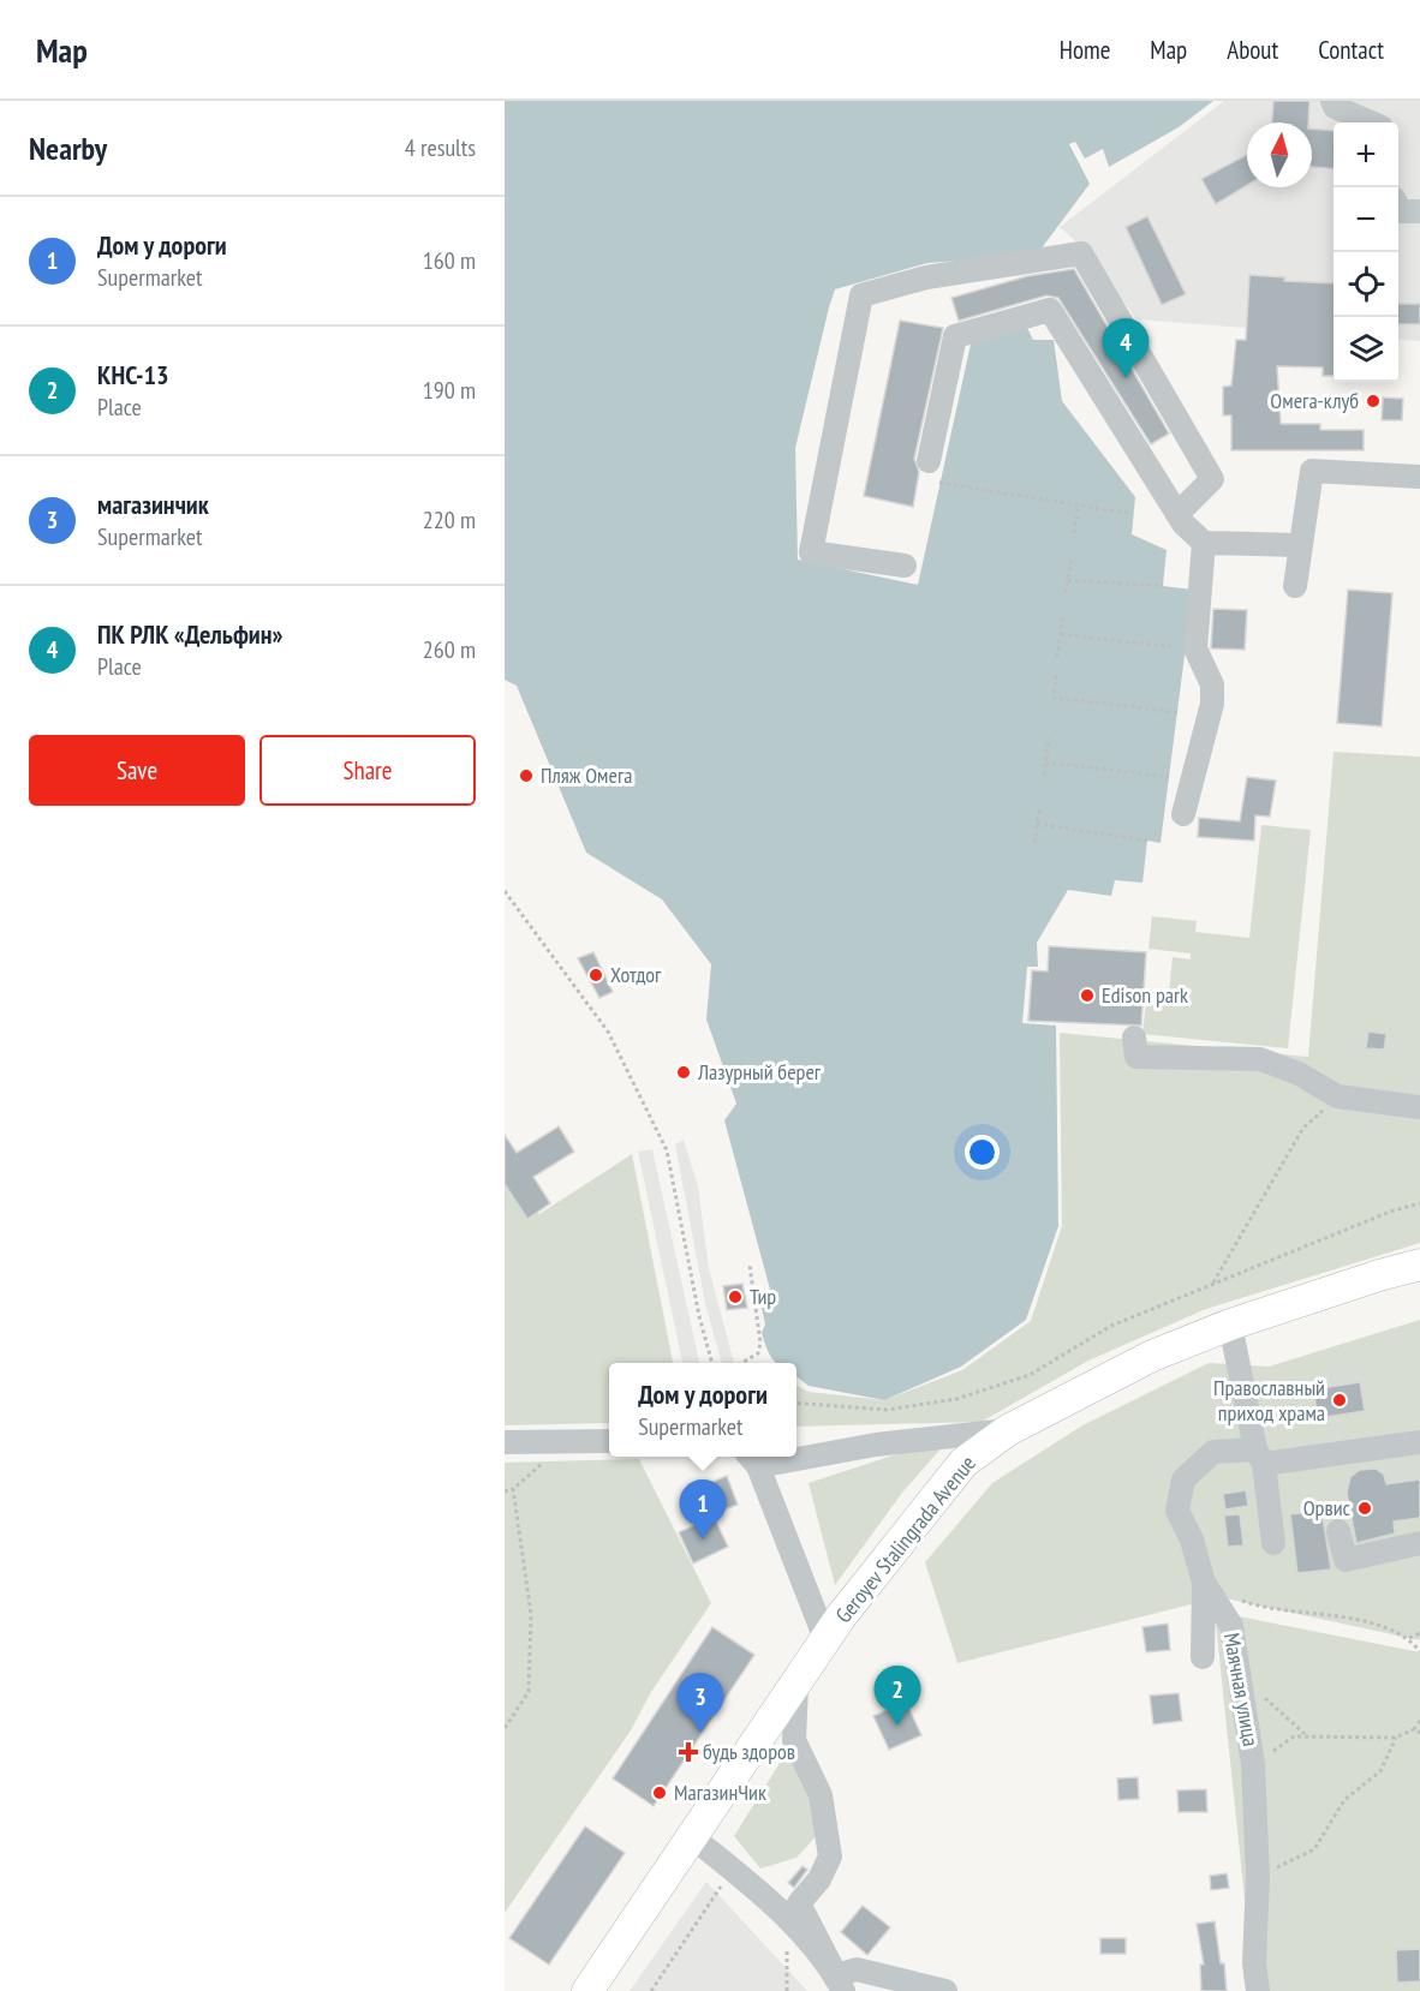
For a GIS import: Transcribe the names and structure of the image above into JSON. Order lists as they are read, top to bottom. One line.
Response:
{"streets":{"main road":["Geroyev Stalingrada Avenue"],"street":["Маячная улица"]},"places":{"other":["Омега-клуб","Пляж Омега","Хотдог","Edison park","Лазурный берег","Тир","Православный приход храма","Орвис","МагазинЧик"],"health":["будь здоров"]},"north":"top","page":{"header":"Map","nav":["Home","Map","About","Contact"],"heading":["Nearby","4 results"],"map_buttons":["+","−"],"list":[{"mark":"1","name":"Дом у дороги","note":"Supermarket","value":"160 m"},{"mark":"2","name":"КНС-13","note":"Place","value":"190 m"},{"mark":"3","name":"магазинчик","note":"Supermarket","value":"220 m"},{"mark":"4","name":"ПК РЛК «Дельфин»","note":"Place","value":"260 m"}],"pins":["4","1","2","3"],"buttons":["Save","Share"],"popup":["Дом у дороги","Supermarket"]}}
